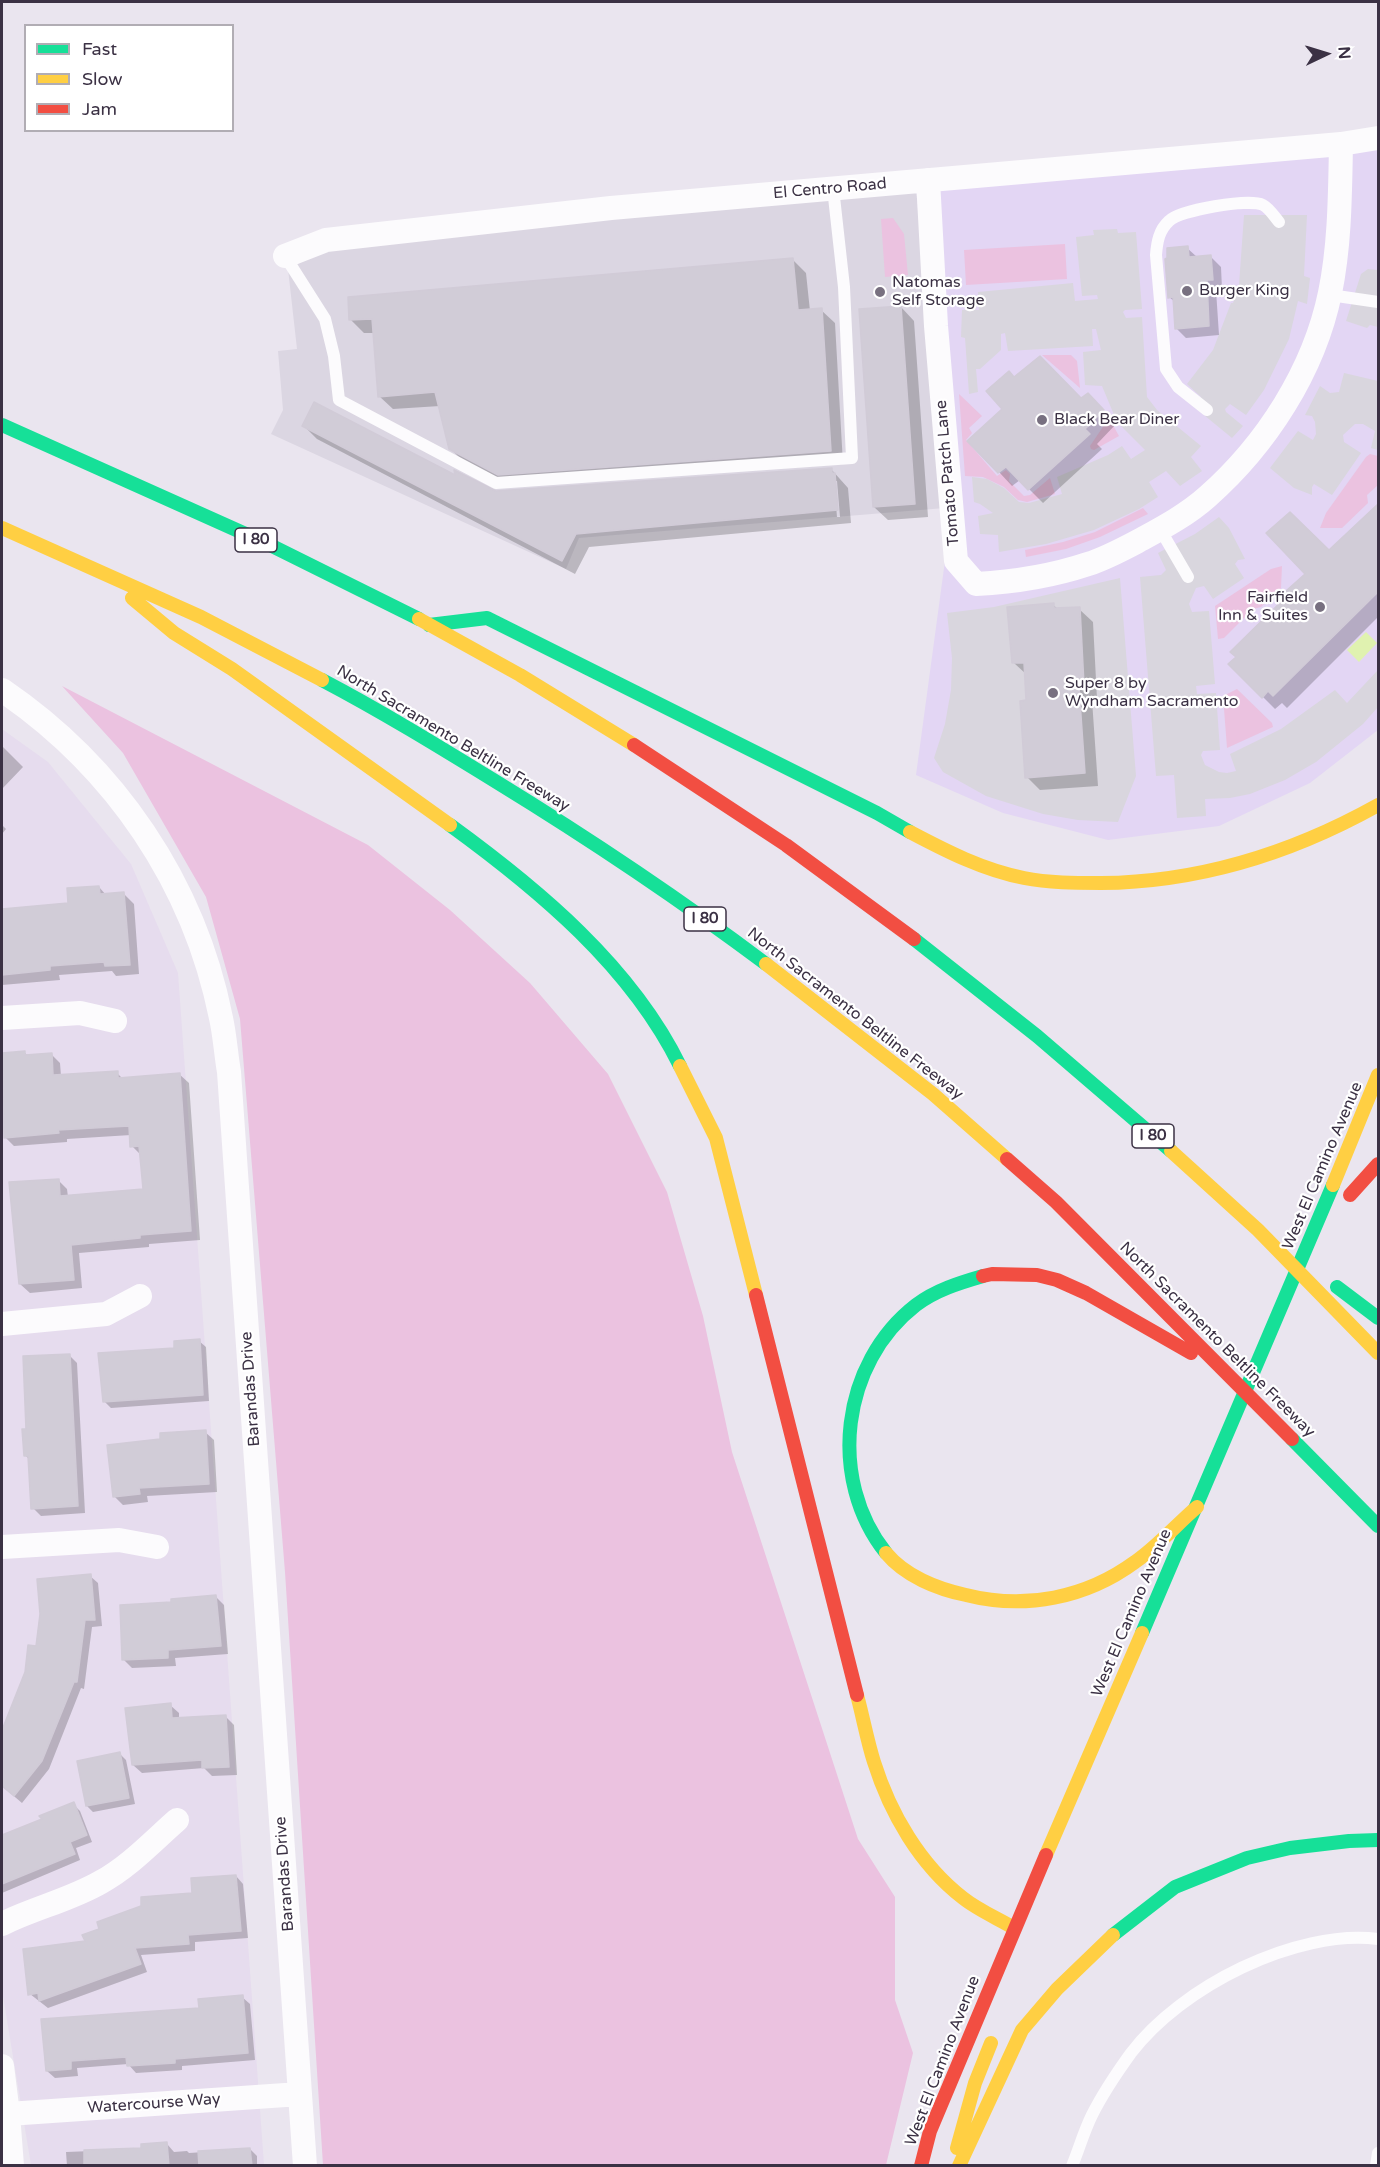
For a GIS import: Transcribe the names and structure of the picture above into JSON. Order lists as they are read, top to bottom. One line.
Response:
{"streets":{"main road":["I 80","North Sacramento Beltline Freeway","West El Camino Avenue"],"street":["El Centro Road","Tomato Patch Lane","Barandas Drive","Watercourse Way"]},"crossings":[["El Centro Road","Tomato Patch Lane"],["Barandas Drive","Watercourse Way"]],"places":["Burger King","Natomas Self Storage","Black Bear Diner","Fairfield Inn & Suites","Super 8 by Wyndham Sacramento"],"legend":["Fast","Slow","Jam"],"north":"right"}
